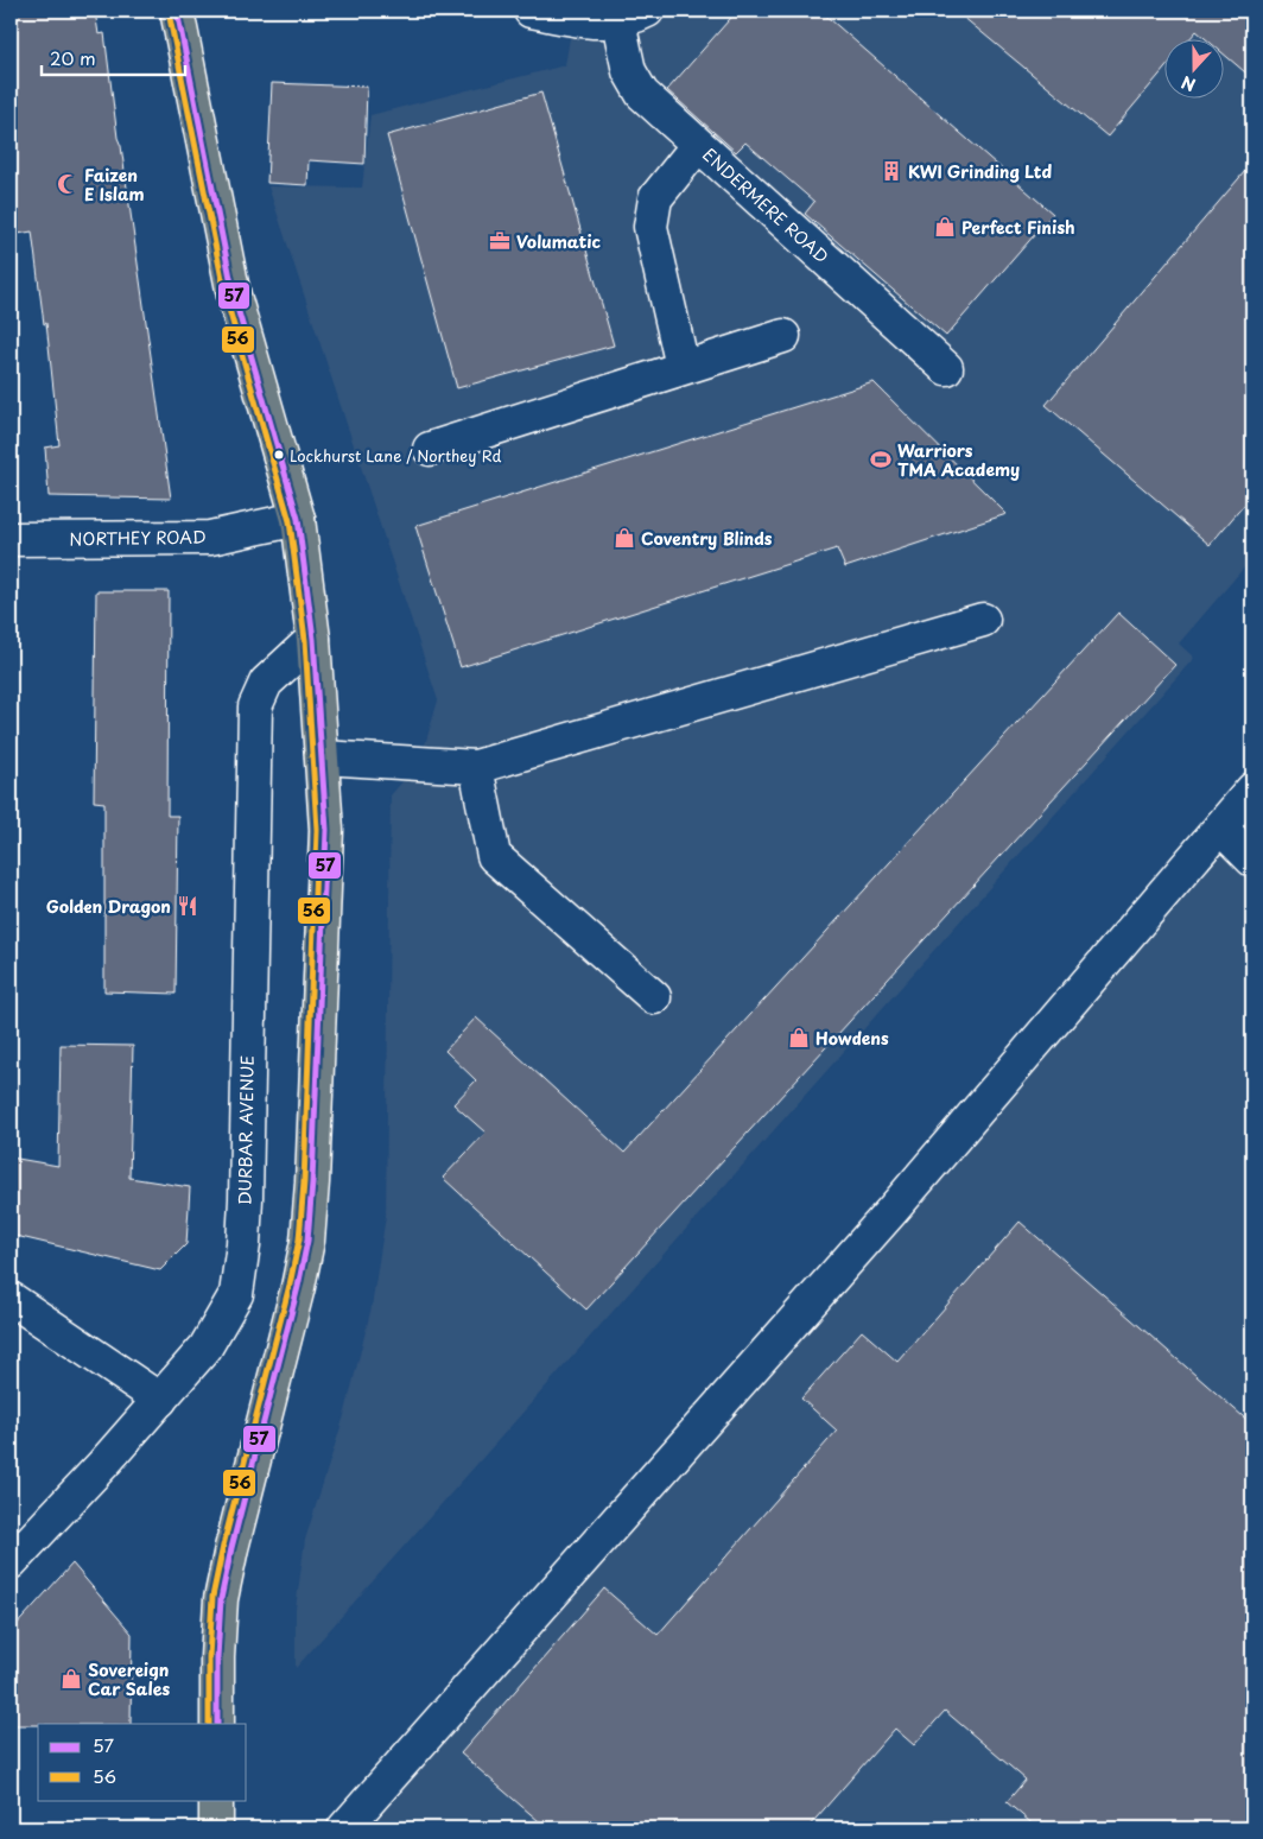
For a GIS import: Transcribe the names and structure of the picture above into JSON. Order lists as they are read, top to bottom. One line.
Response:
{"streets":{"street":["ENDERMERE ROAD","NORTHEY ROAD","DURBAR AVENUE"]},"places":{"building":["KWI Grinding Ltd"],"mosque":["Faizen E Islam"],"shop":["Perfect Finish","Coventry Blinds","Howdens","Sovereign Car Sales"],"office":["Volumatic"],"other":["Lockhurst Lane / Northey Rd"],"sports":["Warriors TMA Academy"],"restaurant":["Golden Dragon"]},"lines":["transit line 57","transit line 56"],"legend":["57","56"],"scale_bar":"20 m","north":"bottom"}
